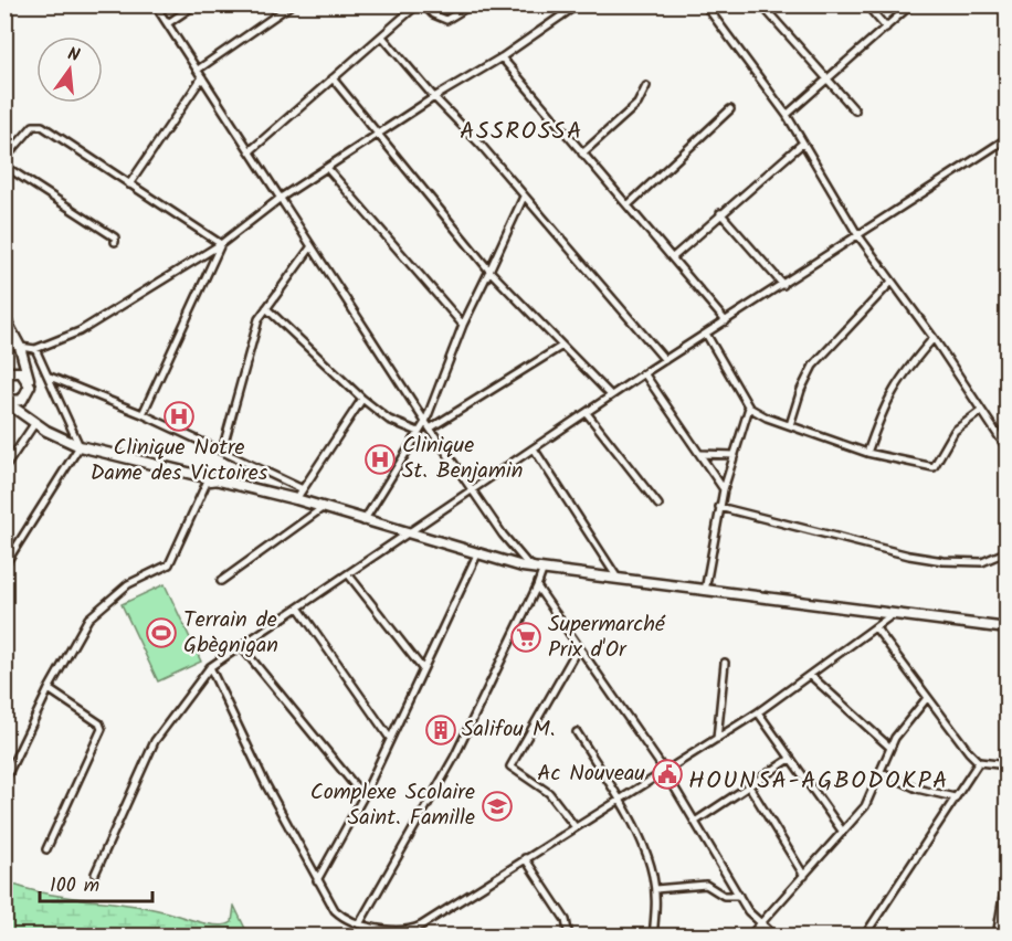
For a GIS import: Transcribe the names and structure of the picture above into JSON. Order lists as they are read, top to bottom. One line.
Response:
{"districts":["ASSROSSA","HOUNSA-AGBODOKPA"],"places":{"hospital":["Clinique Notre Dame des Victoires","Clinique St. Benjamin"],"sports":["Terrain de Gbègnigan"],"supermarket":["Supermarché Prix d'Or"],"building":["Salifou M."],"public building":["Ac Nouveau"],"school or university":["Complexe Scolaire Saint. Famille"]},"scale_bar":"100 m","north":"top"}
